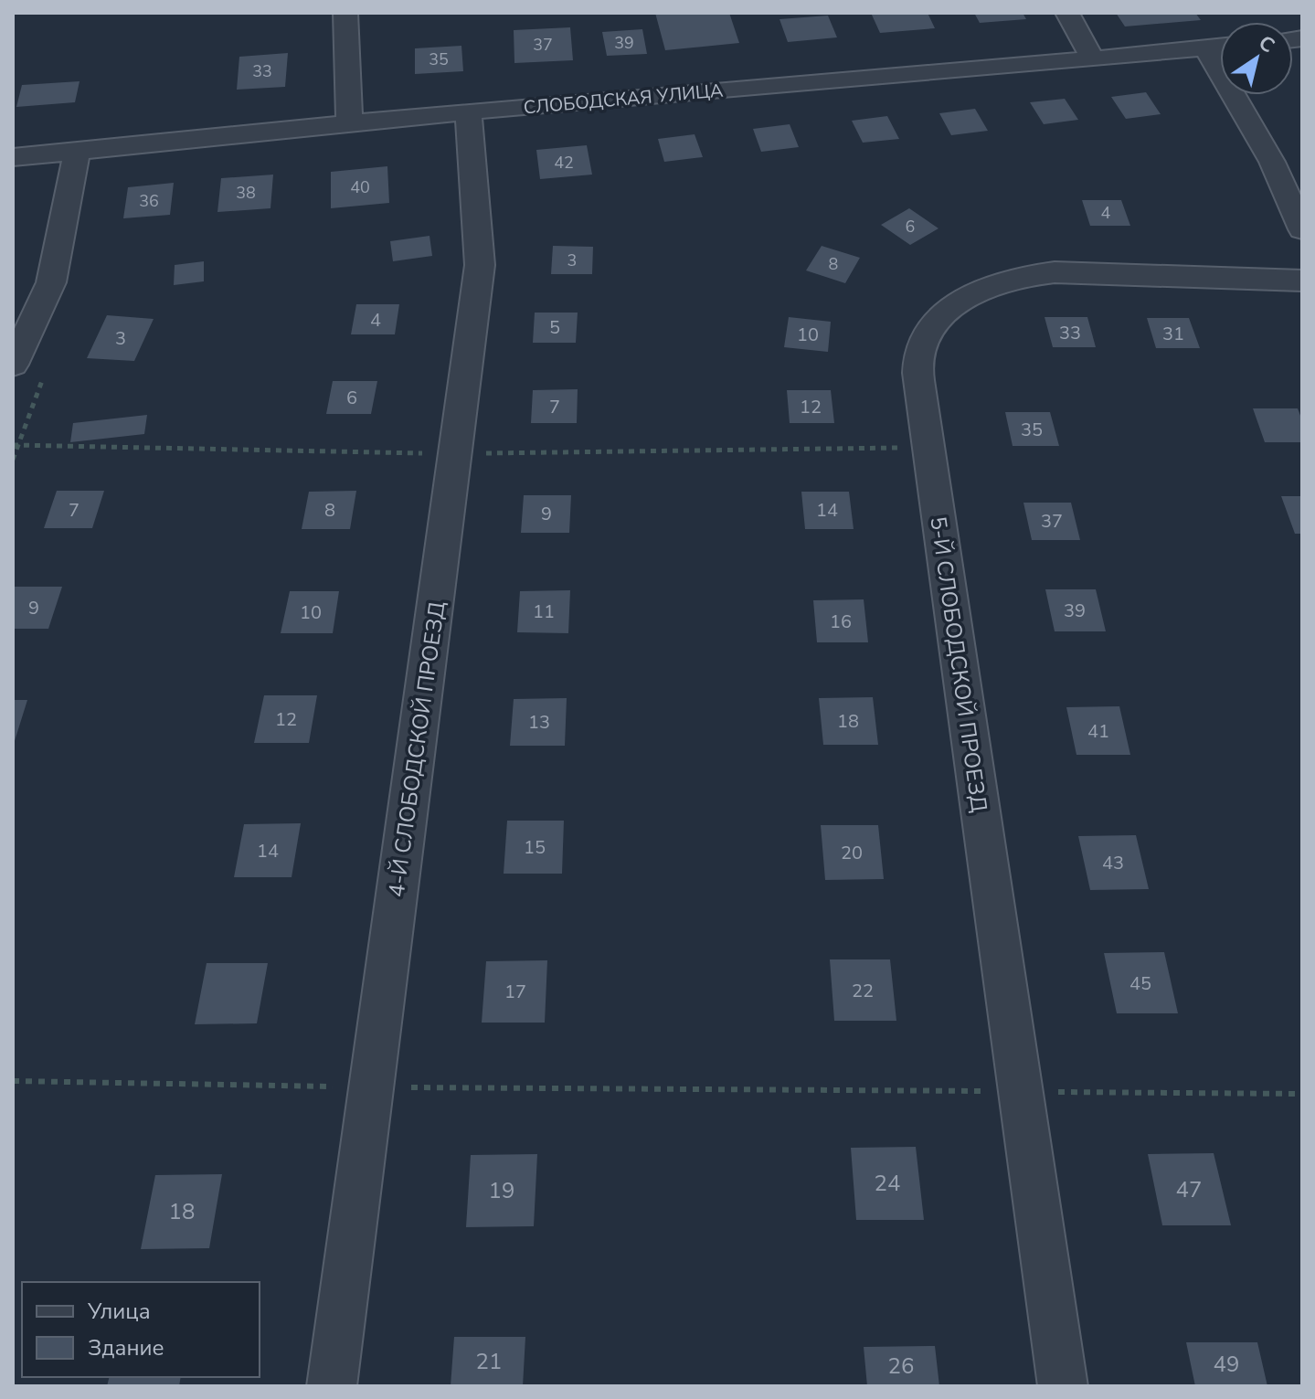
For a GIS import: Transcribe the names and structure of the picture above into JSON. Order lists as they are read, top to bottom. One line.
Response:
{"streets":{"street":["СЛОБОДСКАЯ УЛИЦА","5-Й СЛОБОДСКОЙ ПРОЕЗД","4-Й СЛОБОДСКОЙ ПРОЕЗД"]},"crossings":[["СЛОБОДСКАЯ УЛИЦА","4-Й СЛОБОДСКОЙ ПРОЕЗД"]],"house_numbers":["39","37","35","33","42","40","38","36","4","6","3","8","4","5","33","31","10","3","6","7","12","35","7","8","14","9","37","9","39","11","10","16","12","18","13","41","15","14","20","43","45","22","17","24","47","19","18","21","49","26"],"legend":["Улица","Здание"],"north":"top right"}
